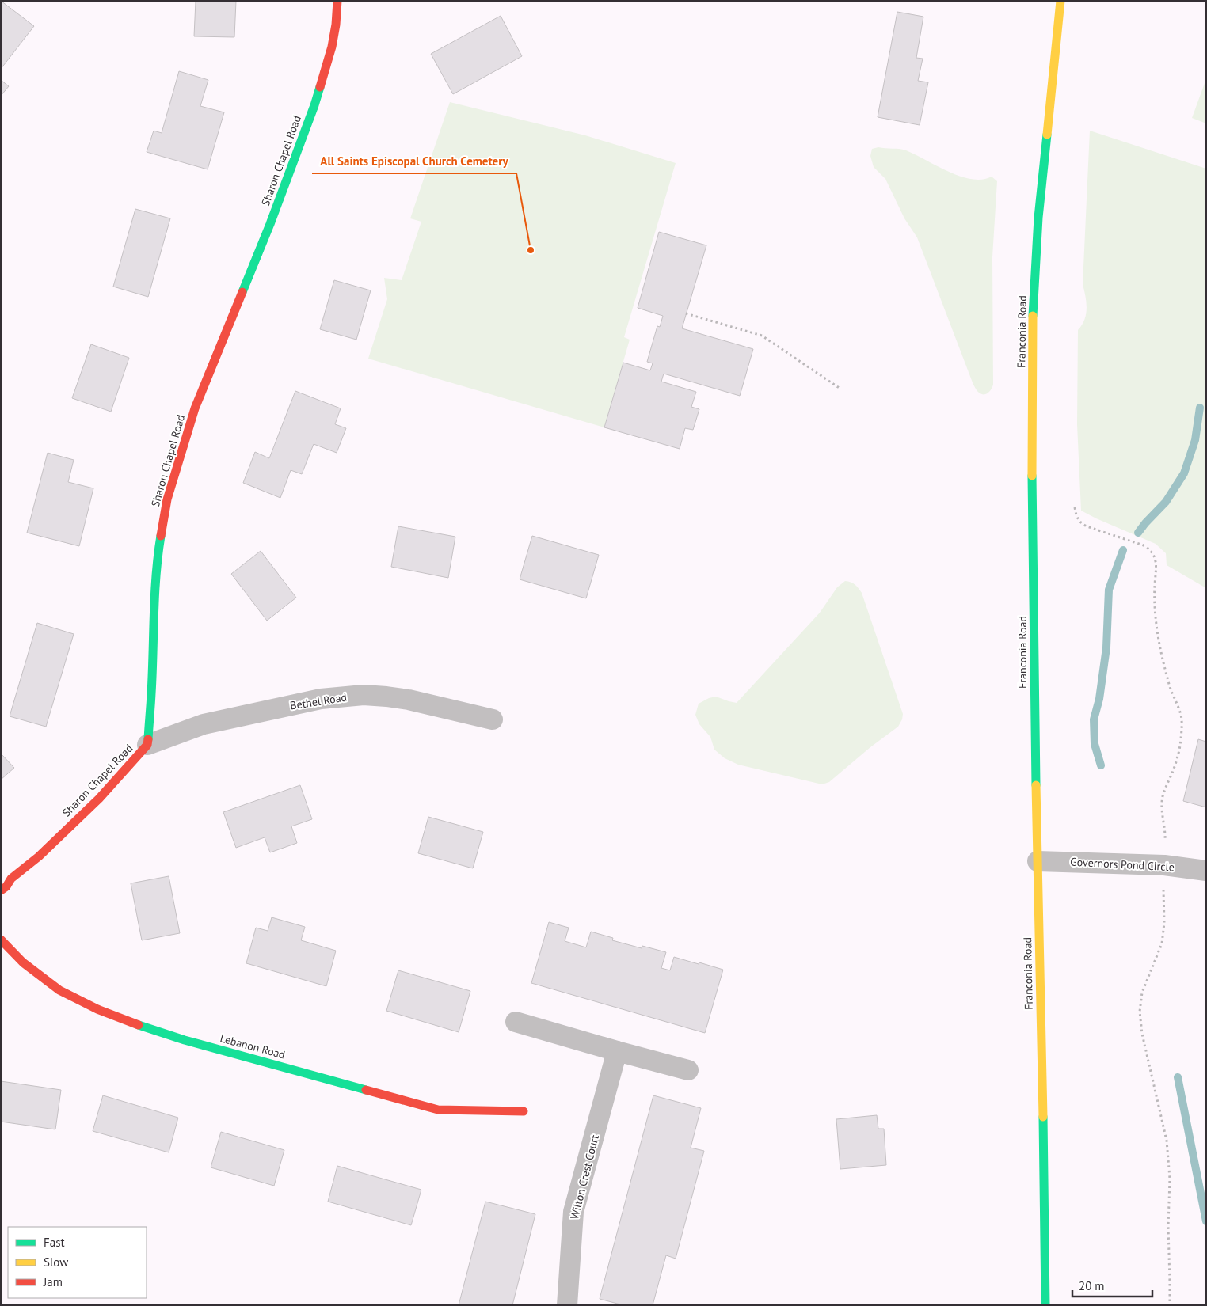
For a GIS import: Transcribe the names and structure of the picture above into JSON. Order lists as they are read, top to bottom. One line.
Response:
{"streets":{"street":["Sharon Chapel Road","Franconia Road","Bethel Road","Governors Pond Circle","Lebanon Road","Wilton Crest Court"]},"crossings":[["Sharon Chapel Road","Bethel Road"],["Franconia Road","Governors Pond Circle"]],"places":["All Saints Episcopal Church Cemetery"],"legend":["Fast","Slow","Jam"],"scale_bar":"20 m"}
